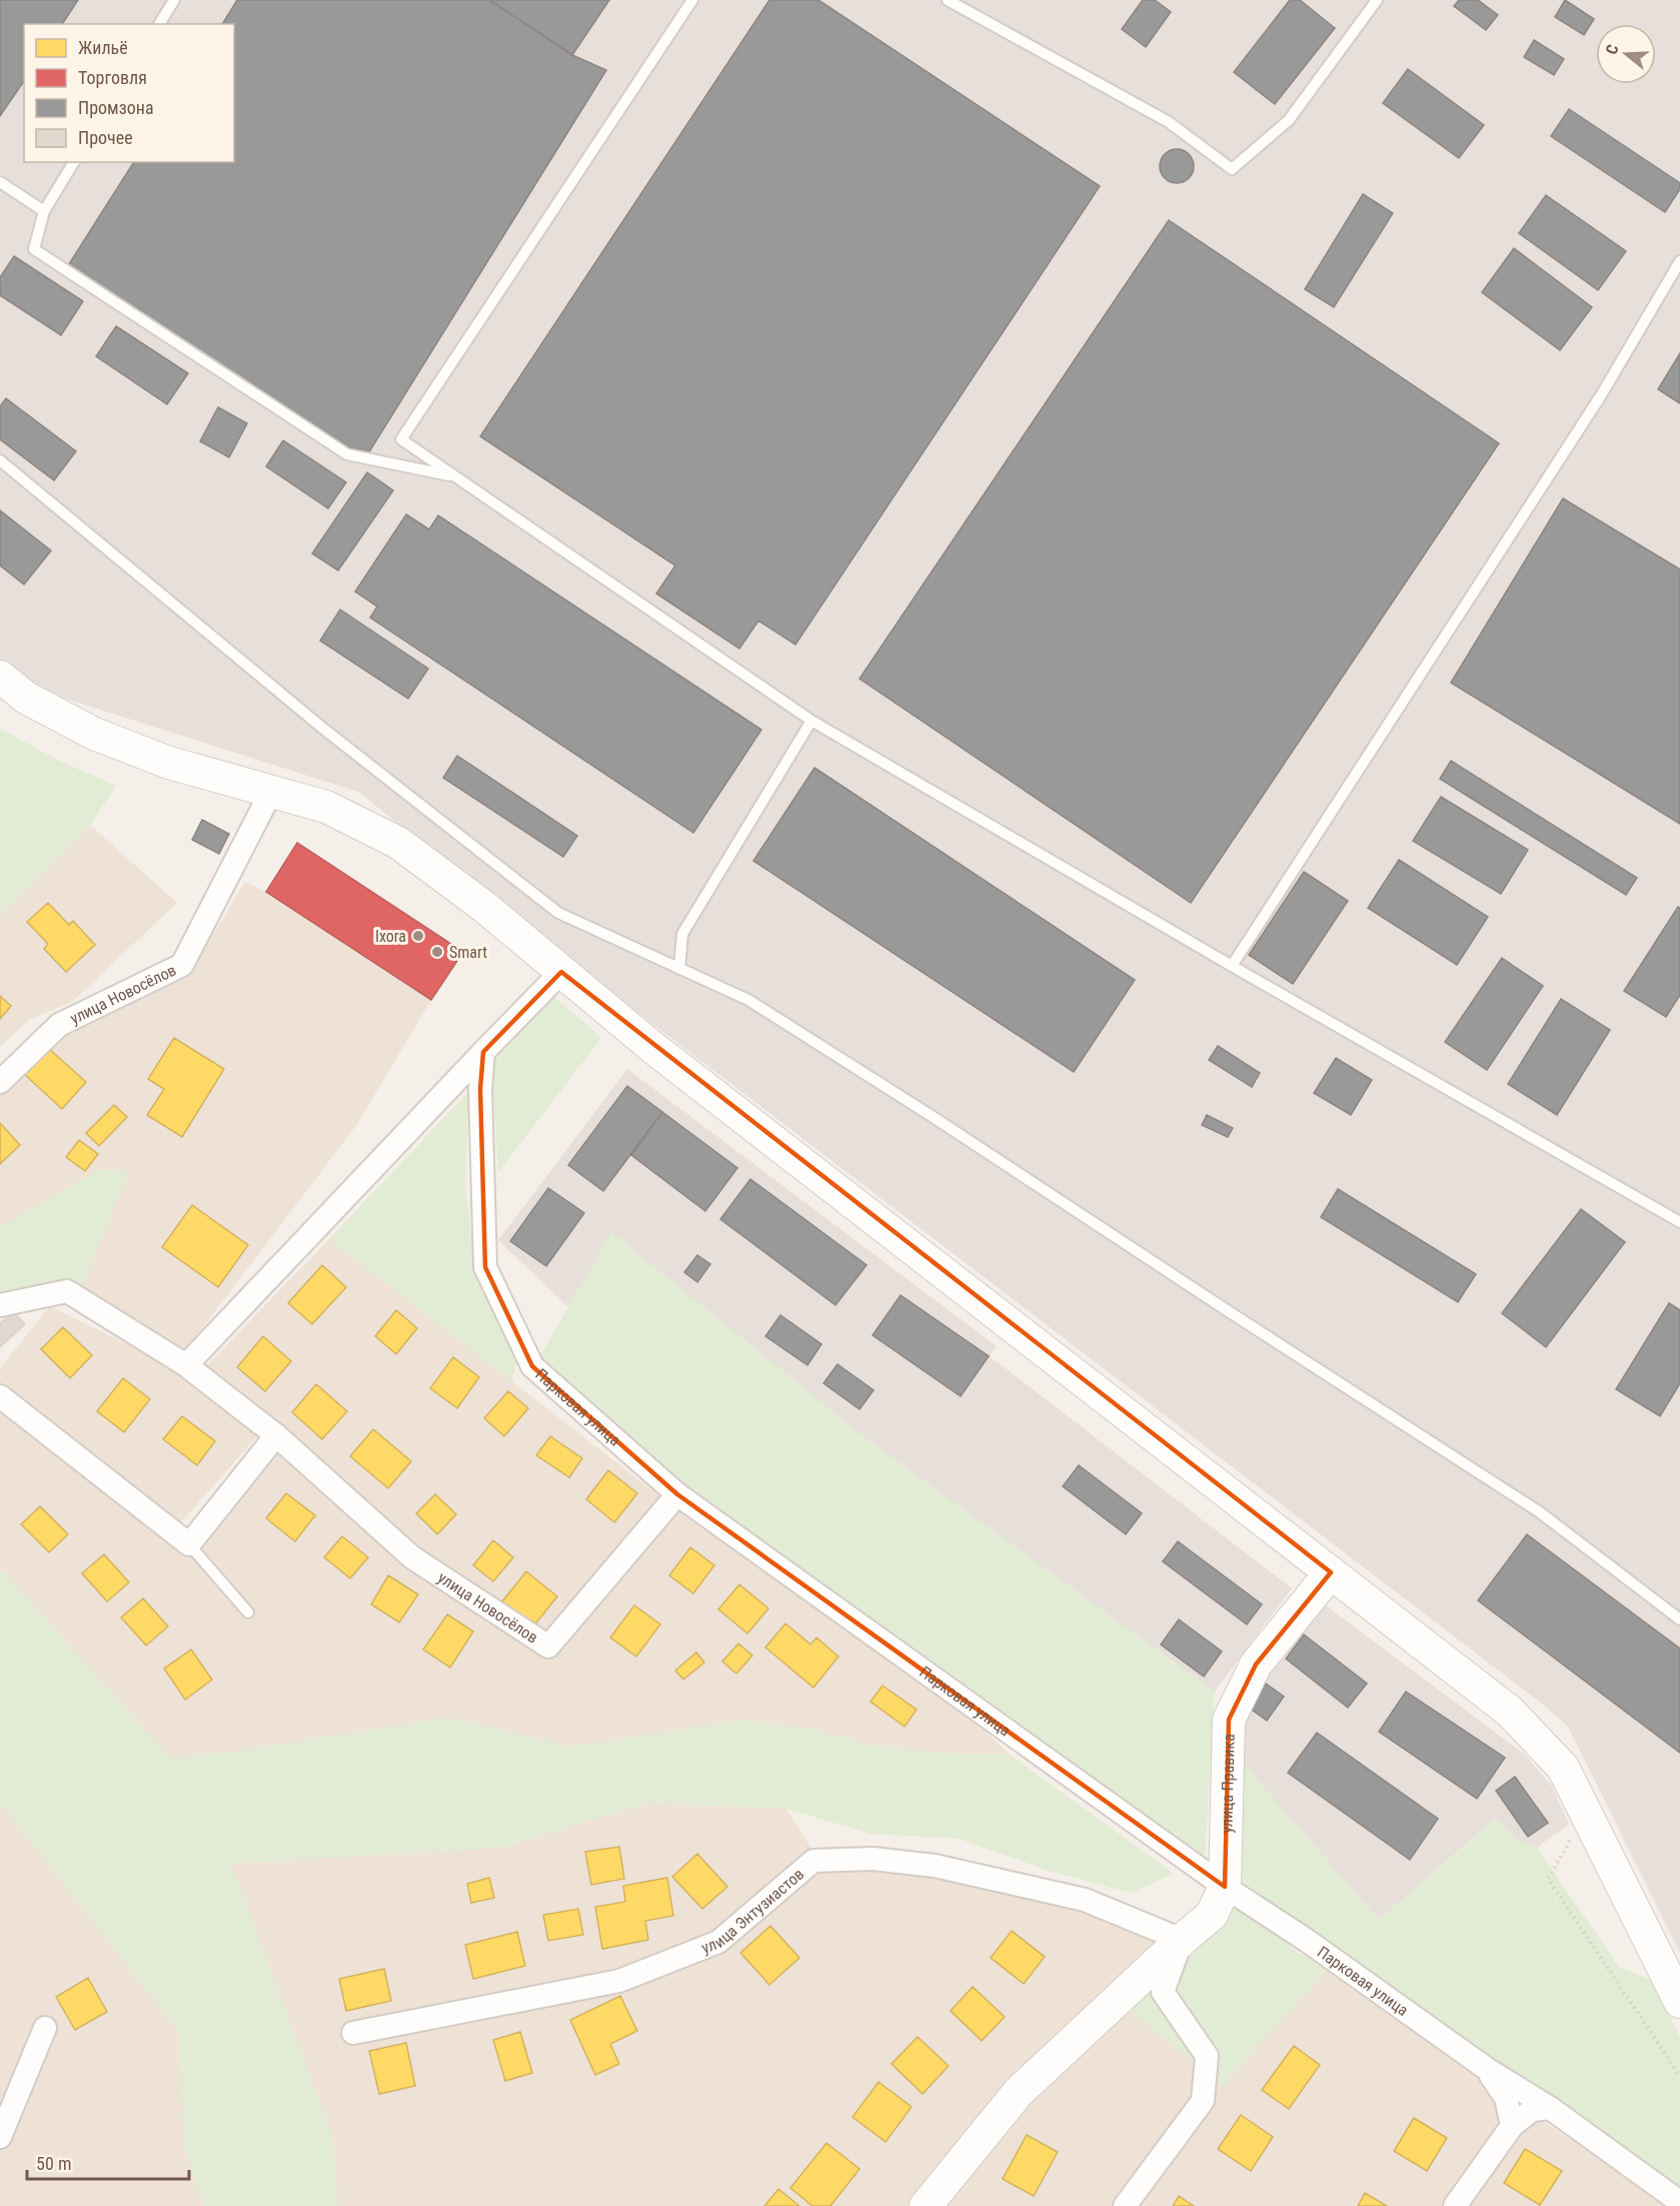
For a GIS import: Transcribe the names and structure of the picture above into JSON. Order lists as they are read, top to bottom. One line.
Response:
{"streets":{"street":["улица Новосёлов","Парковая улица","улица Правика","улица Энтузиастов"]},"crossings":[["улица Новосёлов","Парковая улица"],["Парковая улица","улица Правика"],["улица Правика","улица Энтузиастов"]],"places":["Ixora","Smart"],"legend":["Жильё","Торговля","Промзона","Прочее"],"scale_bar":"50 m","north":"left"}
